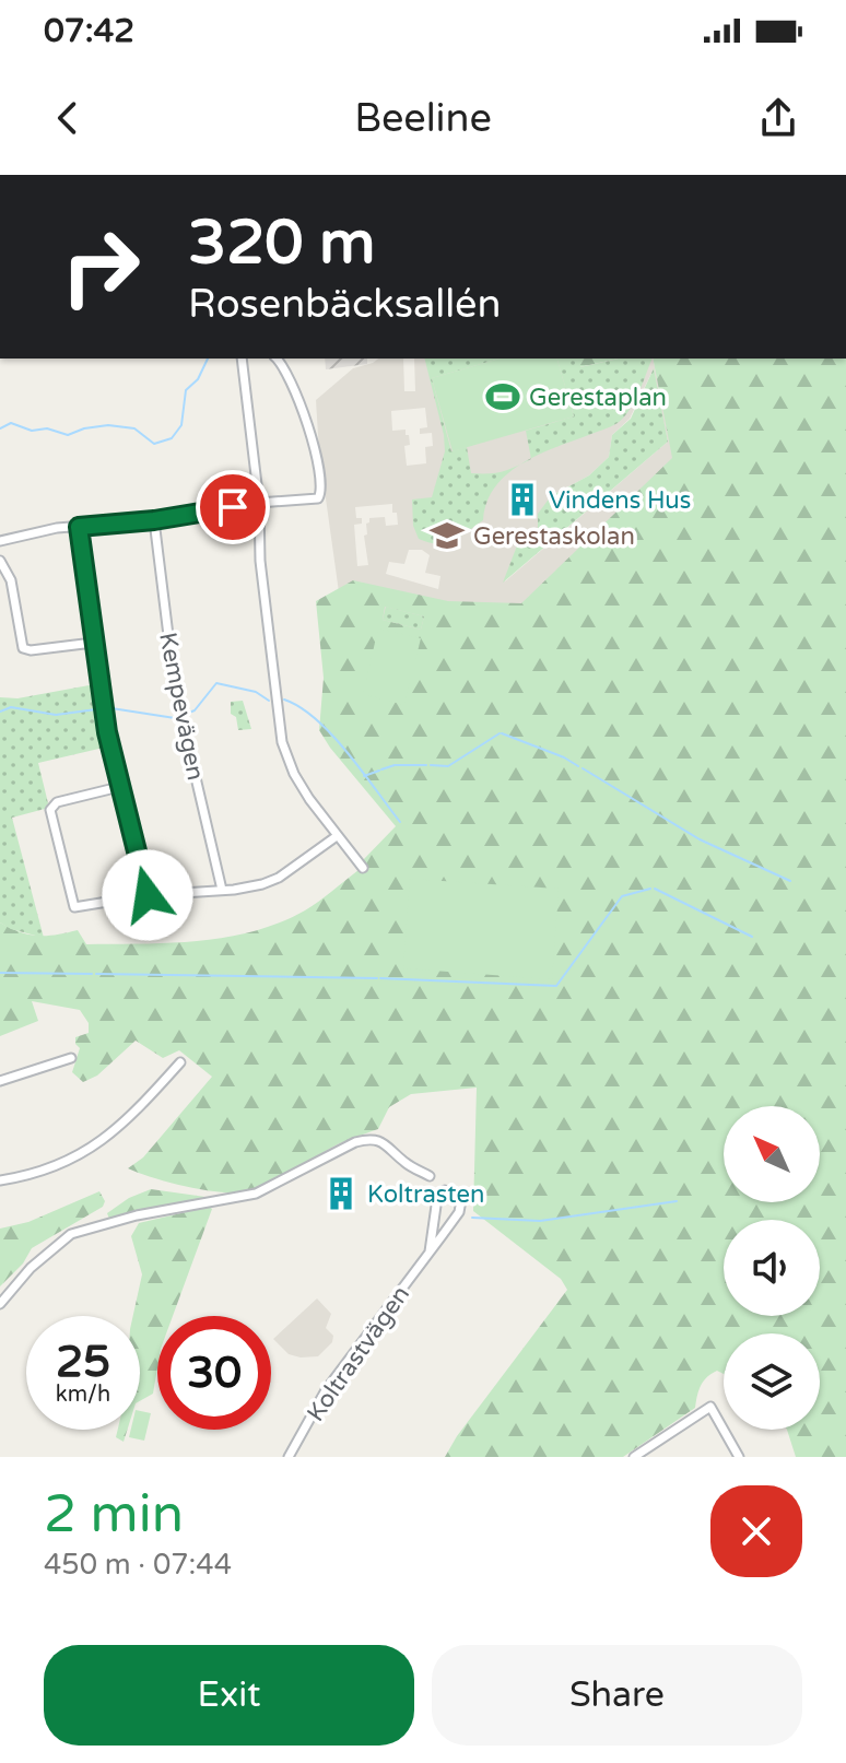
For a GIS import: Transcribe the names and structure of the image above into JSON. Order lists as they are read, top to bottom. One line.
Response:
{"streets":{"street":["Kempevägen","Koltrastvägen"]},"places":{"sports":["Gerestaplan"],"building":["Vindens Hus","Koltrasten"],"school or university":["Gerestaskolan"]},"north":"top left","page":{"status":"07:42","header":"Beeline","turn":["320 m","Rosenbäcksallén"],"speed":"25 km/h","limit":"30","heading":["2 min","450 m · 07:44"],"buttons":["Exit","Share"]}}
